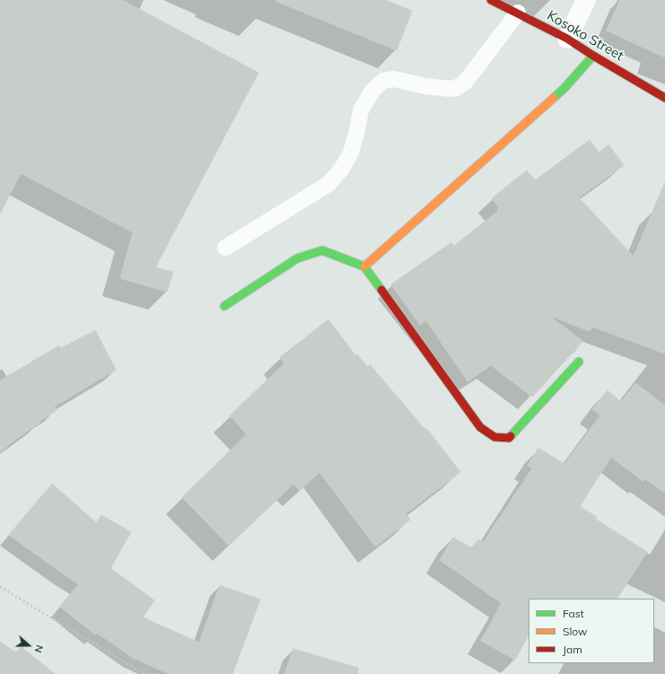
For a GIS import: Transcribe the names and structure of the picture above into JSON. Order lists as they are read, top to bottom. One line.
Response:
{"streets":{"street":["Kosoko Street"]},"legend":["Fast","Slow","Jam"],"north":"right"}
